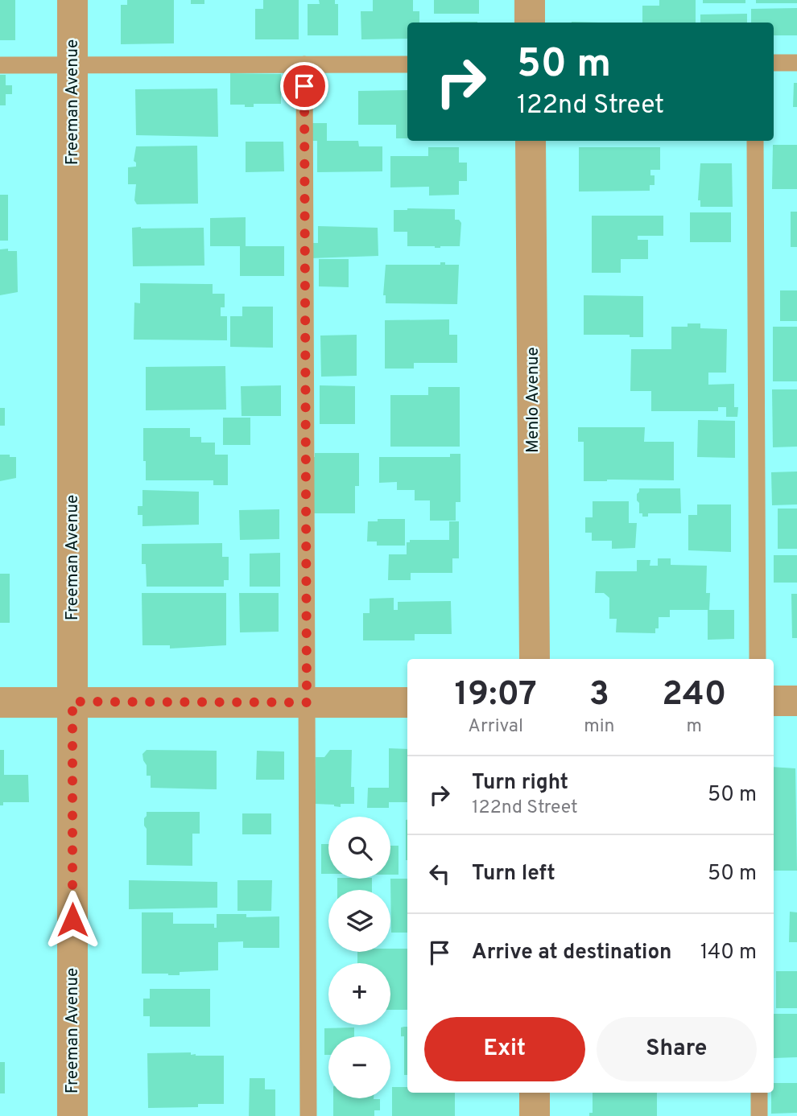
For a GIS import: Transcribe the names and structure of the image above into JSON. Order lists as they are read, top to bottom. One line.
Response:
{"streets":{"street":["Freeman Avenue","Menlo Avenue"]},"page":{"turn":["50 m","122nd Street"],"eta":["19:07","Arrival","3","min","240","m"],"list":[{"name":"Turn right","note":"122nd Street","value":"50 m"},{"name":"Turn left","value":"50 m"},{"name":"Arrive at destination","value":"140 m"}],"map_buttons":["+","−"],"buttons":["Exit","Share"]}}
